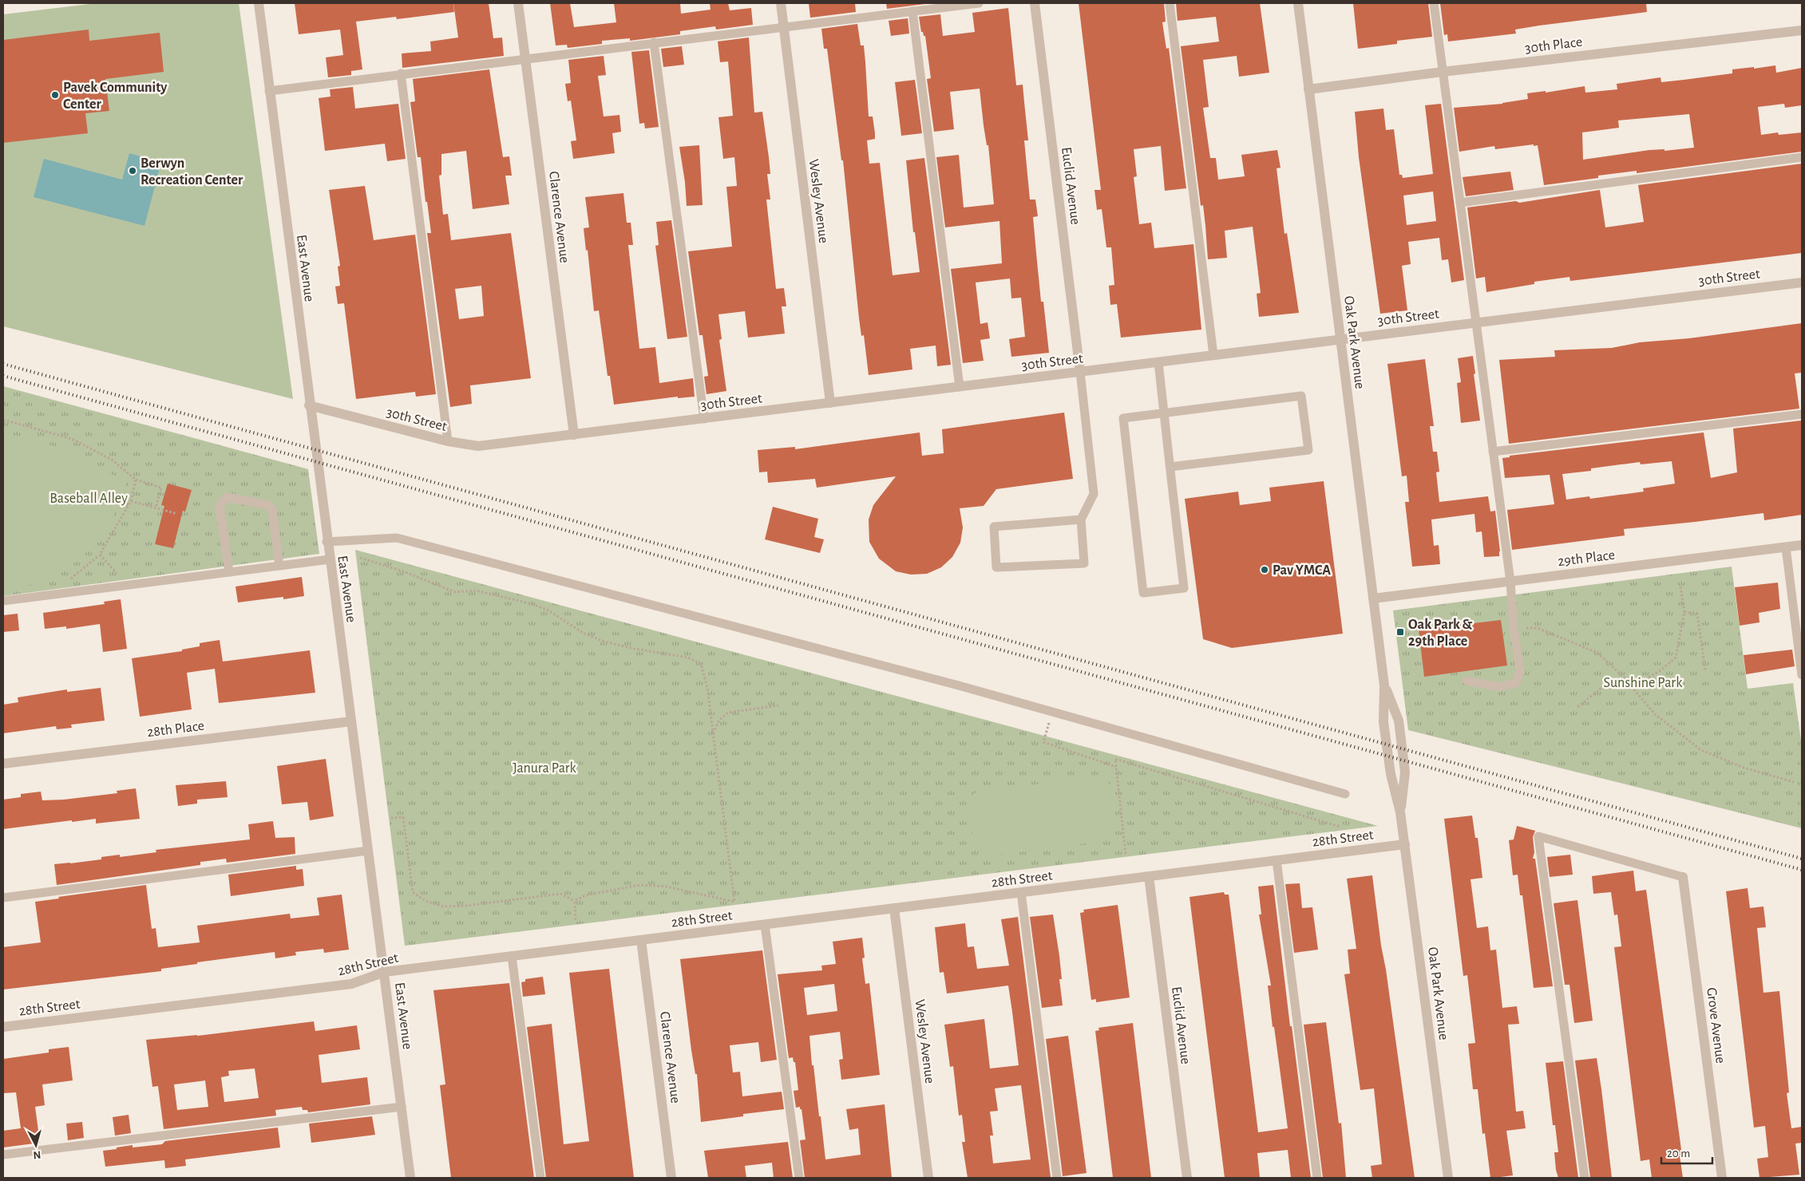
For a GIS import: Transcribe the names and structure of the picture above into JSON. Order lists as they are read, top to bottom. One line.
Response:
{"streets":{"street":["30th Place","Euclid Avenue","Wesley Avenue","Clarence Avenue","East Avenue","30th Street","Oak Park Avenue","29th Place","28th Place","28th Street","Grove Avenue"]},"crossings":[["30th Place","Oak Park Avenue"],["Euclid Avenue","30th Street"],["Euclid Avenue","28th Street"],["Wesley Avenue","30th Street"],["Wesley Avenue","28th Street"],["Clarence Avenue","30th Street"],["Clarence Avenue","28th Street"],["East Avenue","30th Street"],["East Avenue","28th Place"],["East Avenue","28th Street"],["30th Street","Oak Park Avenue"],["Oak Park Avenue","29th Place"],["Oak Park Avenue","28th Street"]],"parks":["Baseball Alley","Sunshine Park","Janura Park"],"places":{"other":["Pavek Community Center","Berwyn Recreation Center","Pav YMCA"],"transit":["Oak Park & 29th Place"]},"scale_bar":"20 m","north":"bottom"}
